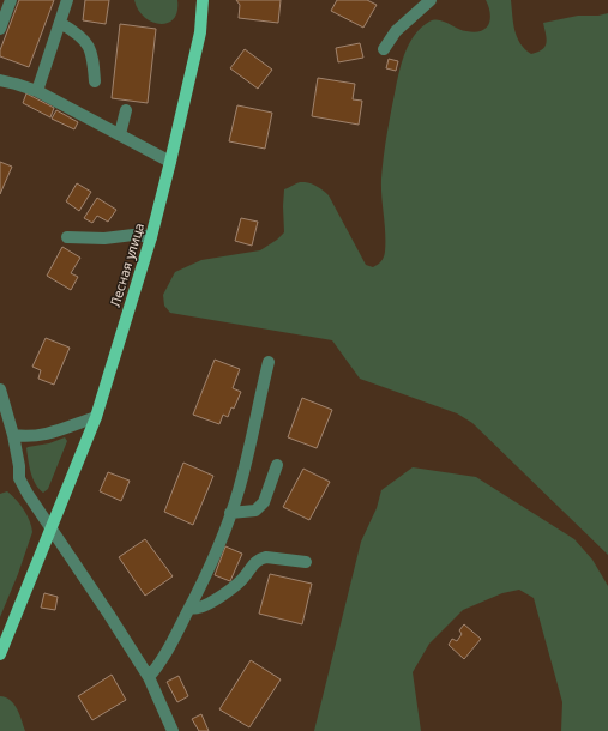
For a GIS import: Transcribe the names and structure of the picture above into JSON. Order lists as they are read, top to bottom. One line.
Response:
{"streets":{"main road":["Лесная улица"]}}
